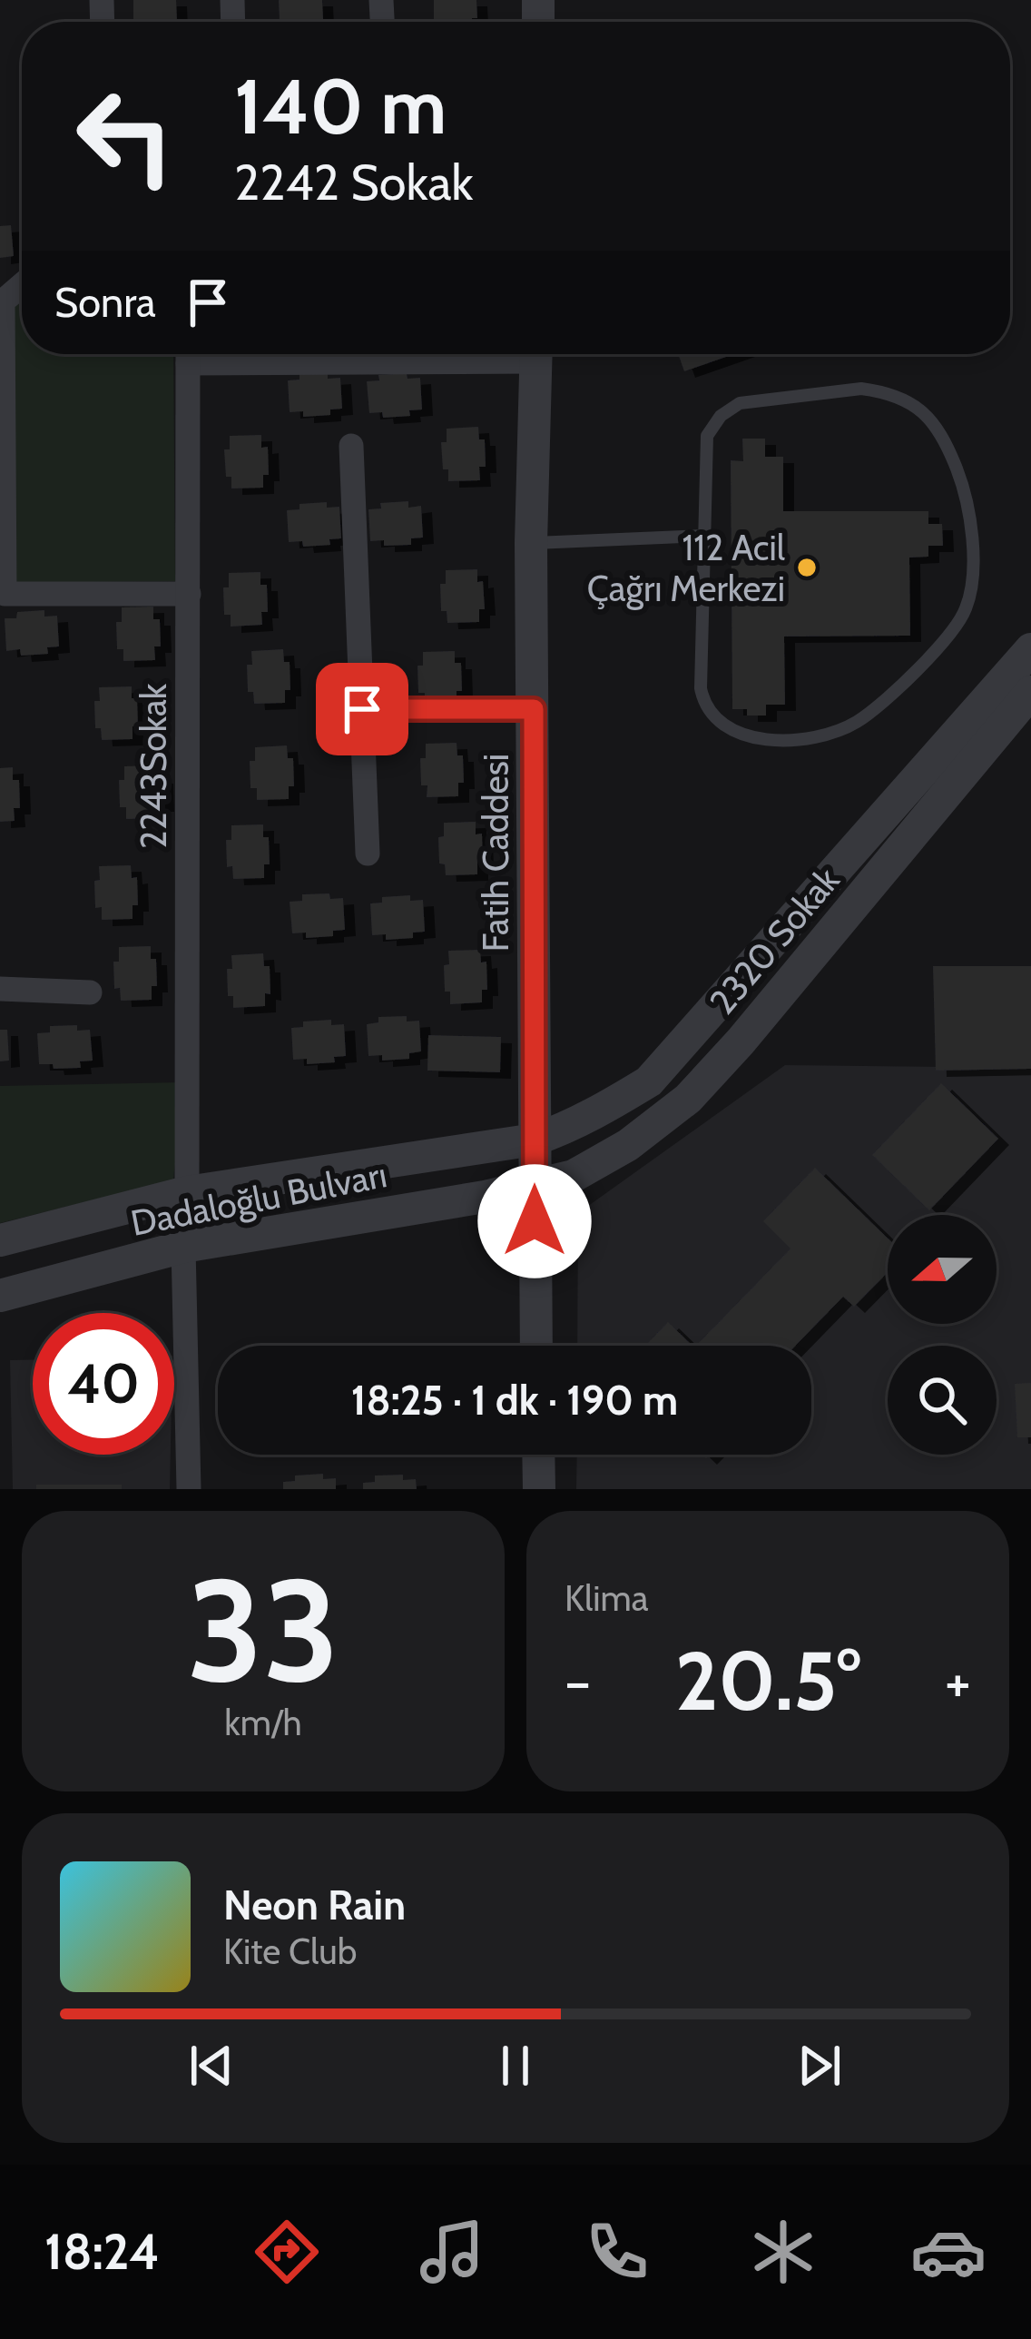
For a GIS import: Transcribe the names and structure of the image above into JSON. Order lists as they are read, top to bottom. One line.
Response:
{"streets":{"street":["2243Sokak","Fatih Caddesi","2320 Sokak","Dadaloğlu Bulvarı"]},"crossings":[["2243Sokak","Dadaloğlu Bulvarı"],["Fatih Caddesi","2320 Sokak"],["Fatih Caddesi","Dadaloğlu Bulvarı"],["2320 Sokak","Dadaloğlu Bulvarı"]],"places":["112 Acil Çağrı Merkezi"],"north":"left","page":{"turn":["140 m","2242 Sokak"],"then":"Sonra","limit":"40","trip":"18:25 · 1 dk · 190 m","tile":[["33","km/h"],"Klima"],"heat":["−","20.5°","+"],"song":["Neon Rain","Kite Club"],"tabs":"18:24"}}
